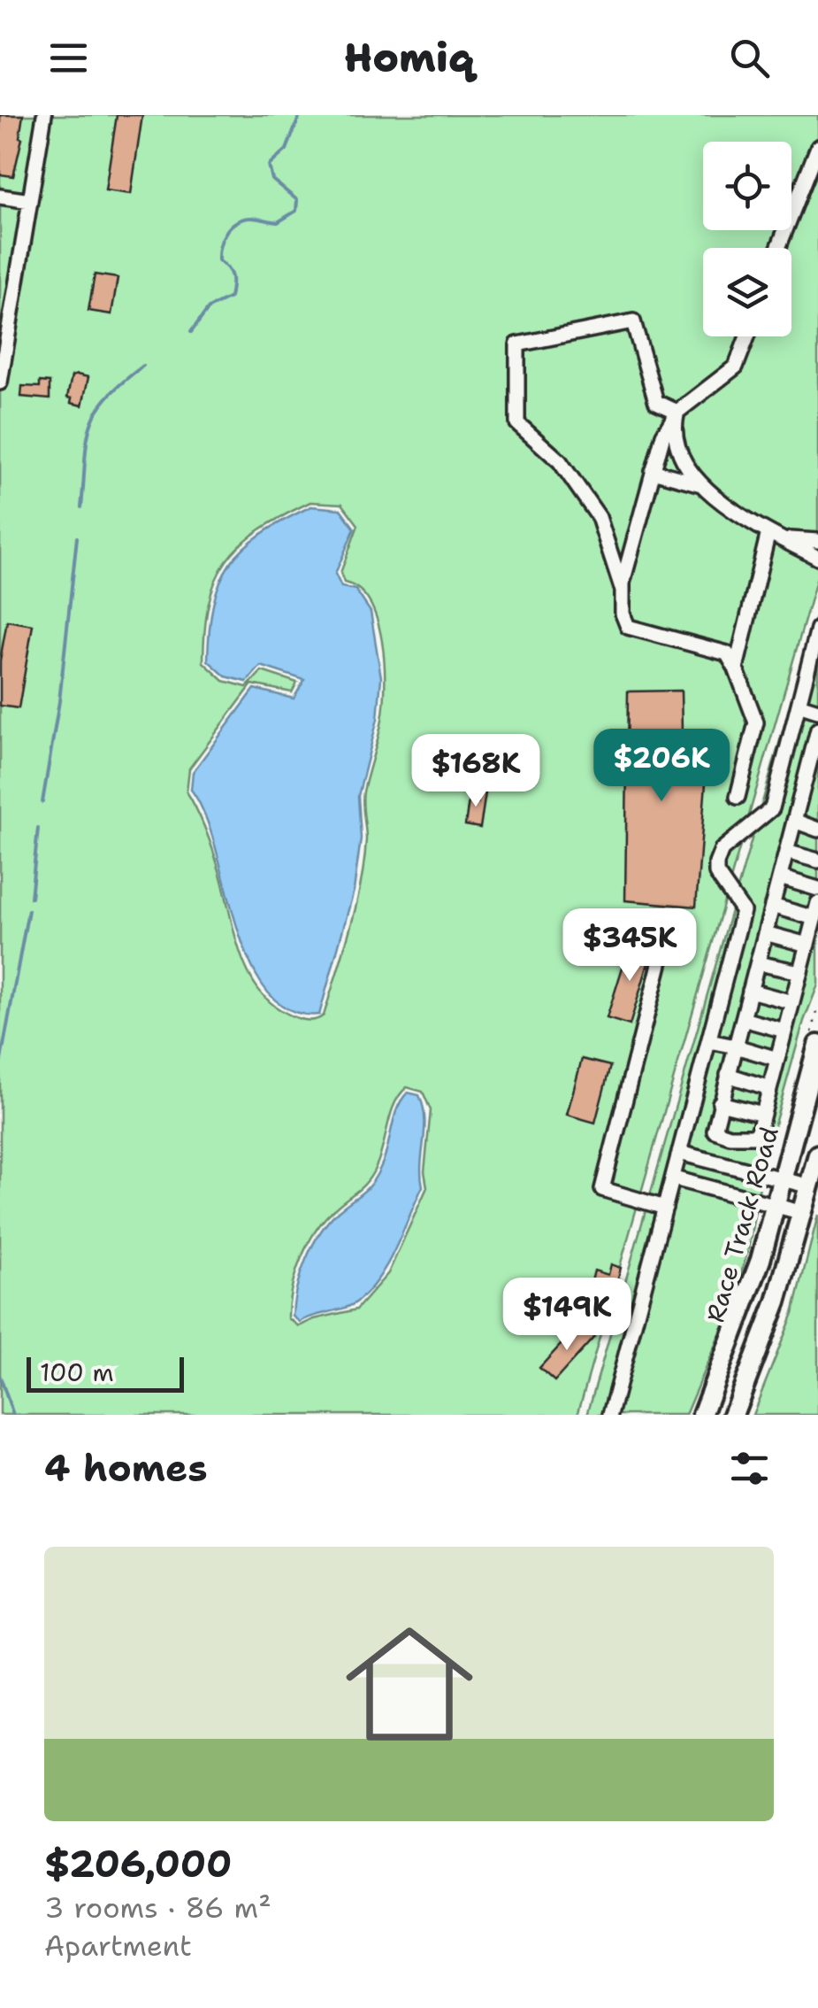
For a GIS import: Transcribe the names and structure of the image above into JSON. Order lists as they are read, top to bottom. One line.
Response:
{"streets":{"main road":["Race Track Road"]},"scale_bar":"100 m","page":{"header":"Homiq","price":["$206K","$168K","$345K","$149K"],"scale":"100 m","heading":"4 homes","list":[{"name":"$206,000","note":"3 rooms · 86 m² · Apartment"}]}}
